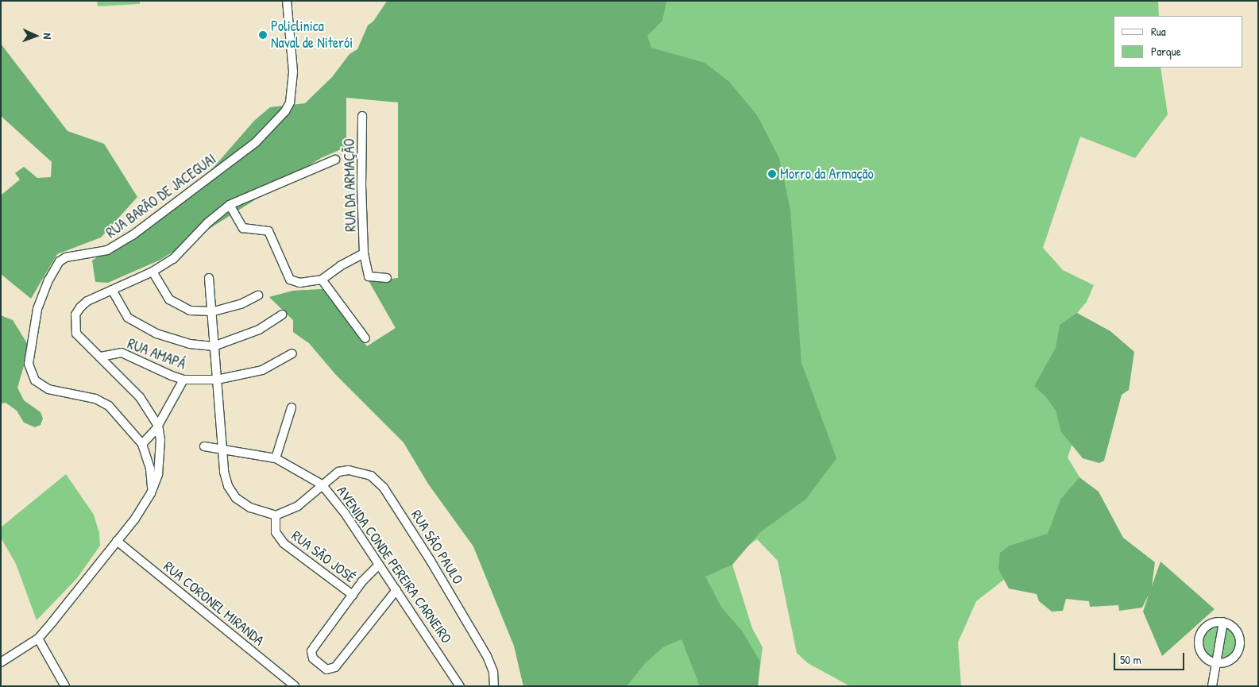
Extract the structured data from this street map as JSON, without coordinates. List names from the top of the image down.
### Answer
{
  "streets": {
    "street": [
      "RUA DA ARMAÇÃO",
      "RUA BARÃO DE JACEGUAI",
      "RUA AMAPÁ",
      "RUA SÃO PAULO",
      "RUA SÃO JOSÉ",
      "AVENIDA CONDE PEREIRA CARNEIRO",
      "RUA CORONEL MIRANDA"
    ]
  },
  "crossings": [
    ["RUA DA ARMAÇÃO", "RUA AMAPÁ"],
    ["RUA SÃO PAULO", "RUA SÃO JOSÉ"],
    ["RUA SÃO PAULO", "AVENIDA CONDE PEREIRA CARNEIRO"]
  ],
  "places": ["Policlinica Naval de Niterói", "Morro da Armação"],
  "legend": ["Rua", "Parque"],
  "scale_bar": "50 m",
  "north": "right"
}
